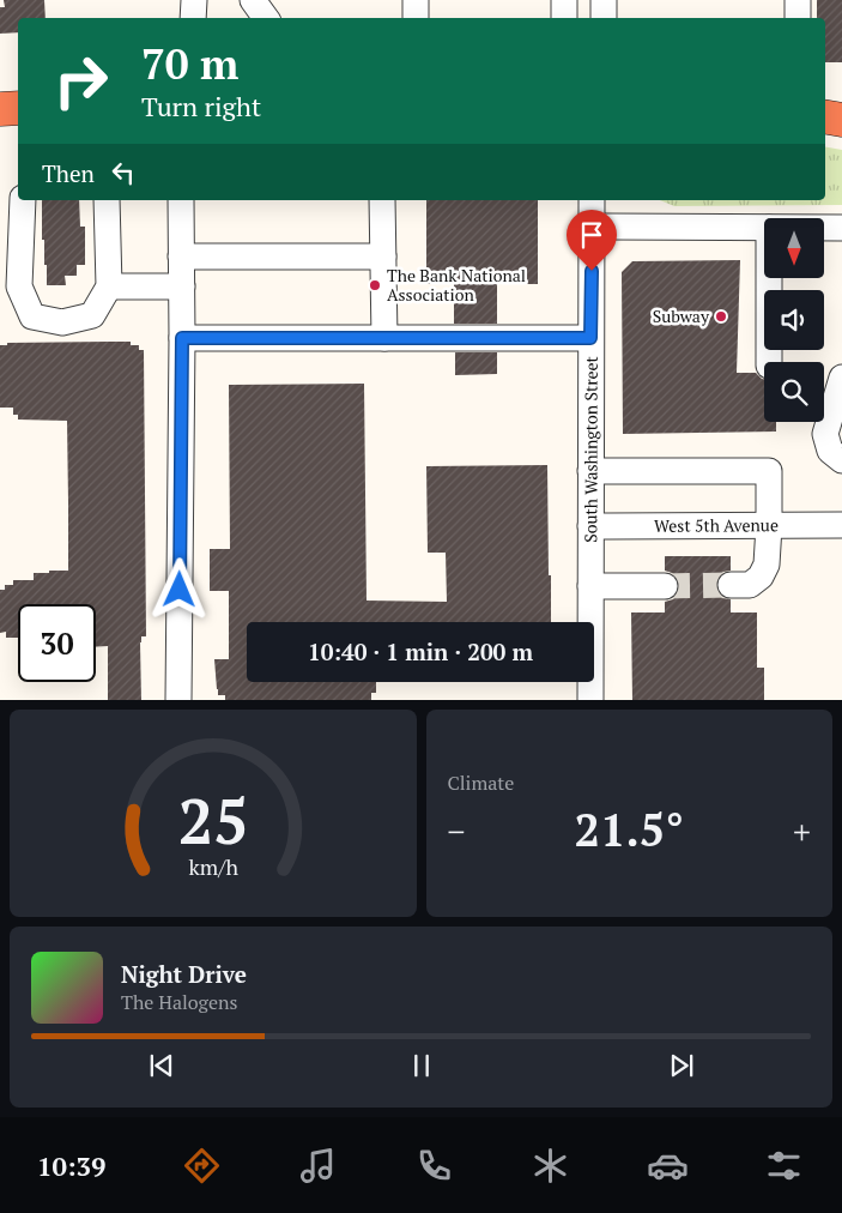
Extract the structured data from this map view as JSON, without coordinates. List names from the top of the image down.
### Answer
{
  "streets": {
    "street": ["South Washington Street", "West 5th Avenue"]
  },
  "crossings": [
    ["South Washington Street", "West 5th Avenue"]
  ],
  "places": ["The Bank National Association", "Subway"],
  "north": "bottom",
  "page": {
    "turn": ["70 m", "Turn right"],
    "then": "Then",
    "limit": "30",
    "trip": "10:40 · 1 min · 200 m",
    "tile": "Climate",
    "heat": ["−", "21.5°", "+"],
    "song": ["Night Drive", "The Halogens"],
    "tabs": "10:39",
    "gauge": ["25", "km/h"]
  }
}
